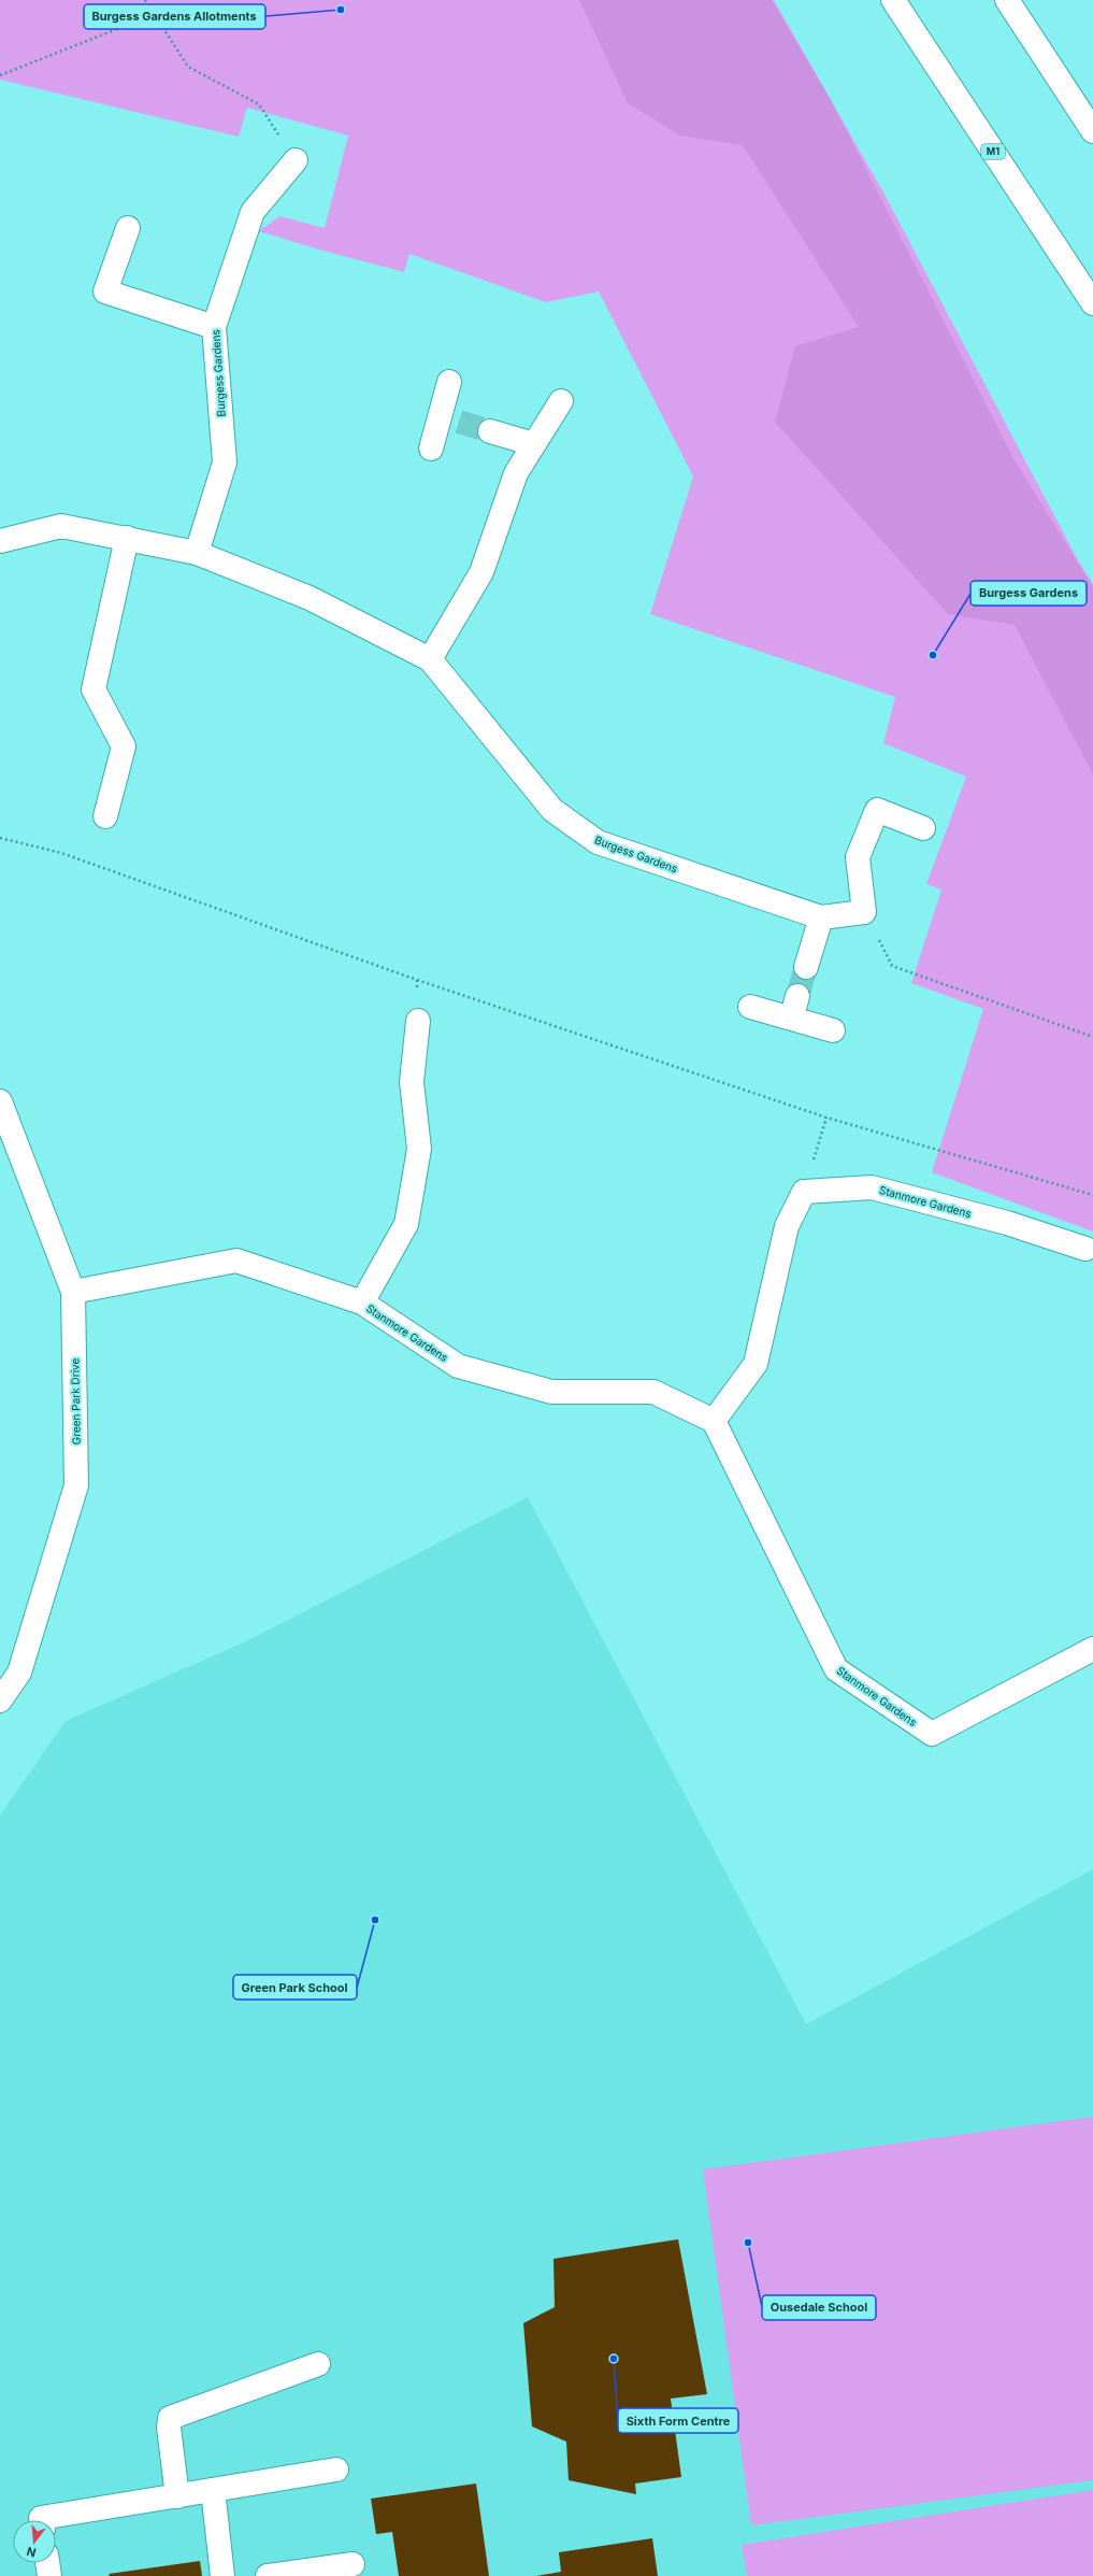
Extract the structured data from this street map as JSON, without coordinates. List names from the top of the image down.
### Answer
{
  "streets": {
    "main road": [
      "M1",
      "Burgess Gardens",
      "Stanmore Gardens",
      "Green Park Drive"
    ]
  },
  "crossings": [
    ["Stanmore Gardens", "Green Park Drive"]
  ],
  "places": [
    "Burgess Gardens Allotments",
    "Burgess Gardens",
    "Green Park School",
    "Ousedale School",
    "Sixth Form Centre"
  ],
  "north": "bottom"
}
